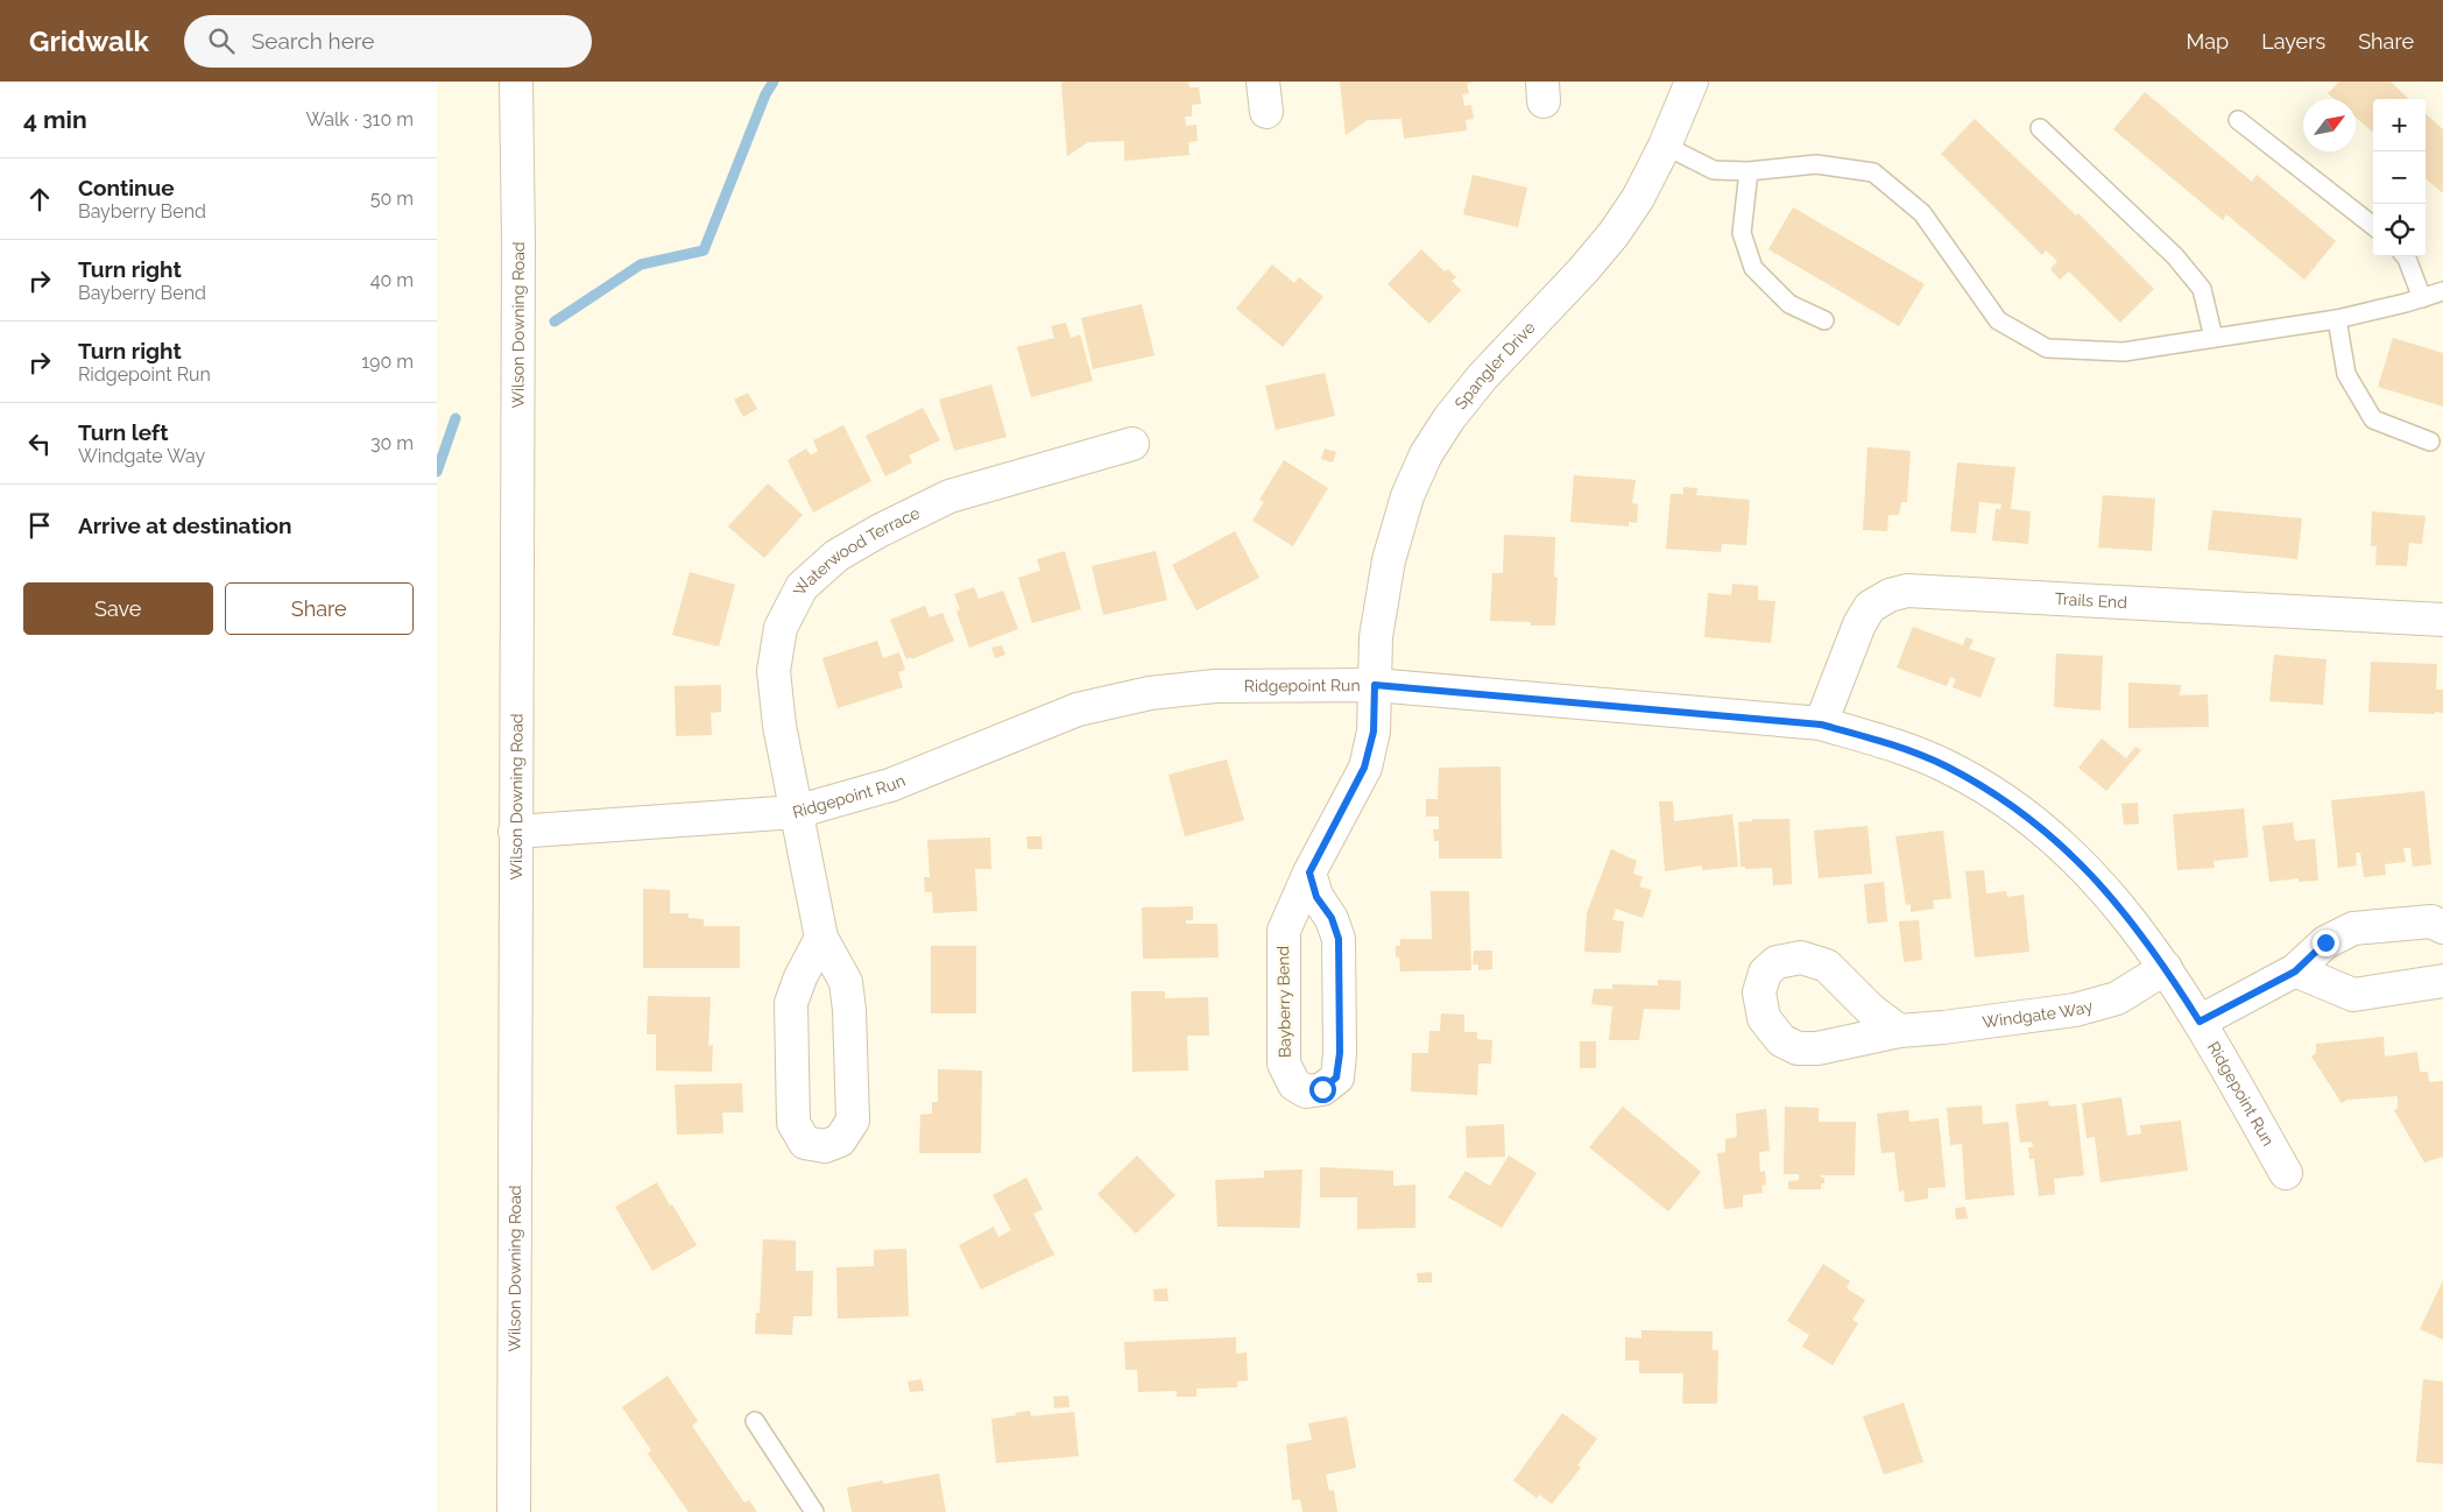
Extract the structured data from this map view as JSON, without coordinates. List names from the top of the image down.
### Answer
{
  "streets": {
    "street": [
      "Wilson Downing Road",
      "Spangler Drive",
      "Waterwood Terrace",
      "Trails End",
      "Ridgepoint Run",
      "Bayberry Bend",
      "Windgate Way"
    ]
  },
  "crossings": [
    ["Wilson Downing Road", "Ridgepoint Run"],
    ["Spangler Drive", "Ridgepoint Run"],
    ["Spangler Drive", "Bayberry Bend"],
    ["Waterwood Terrace", "Ridgepoint Run"],
    ["Trails End", "Ridgepoint Run"],
    ["Ridgepoint Run", "Bayberry Bend"],
    ["Ridgepoint Run", "Windgate Way"]
  ],
  "north": "top right",
  "page": {
    "header": "Gridwalk",
    "search": "Search here",
    "nav": ["Map", "Layers", "Share"],
    "heading": ["4 min", "Walk · 310 m"],
    "map_buttons": ["+", "−"],
    "list": [
      ["Continue", "Bayberry Bend", "50 m"],
      ["Turn right", "Bayberry Bend", "40 m"],
      ["Turn right", "Ridgepoint Run", "190 m"],
      ["Turn left", "Windgate Way", "30 m"],
      "Arrive at destination"
    ],
    "buttons": ["Save", "Share"]
  }
}
